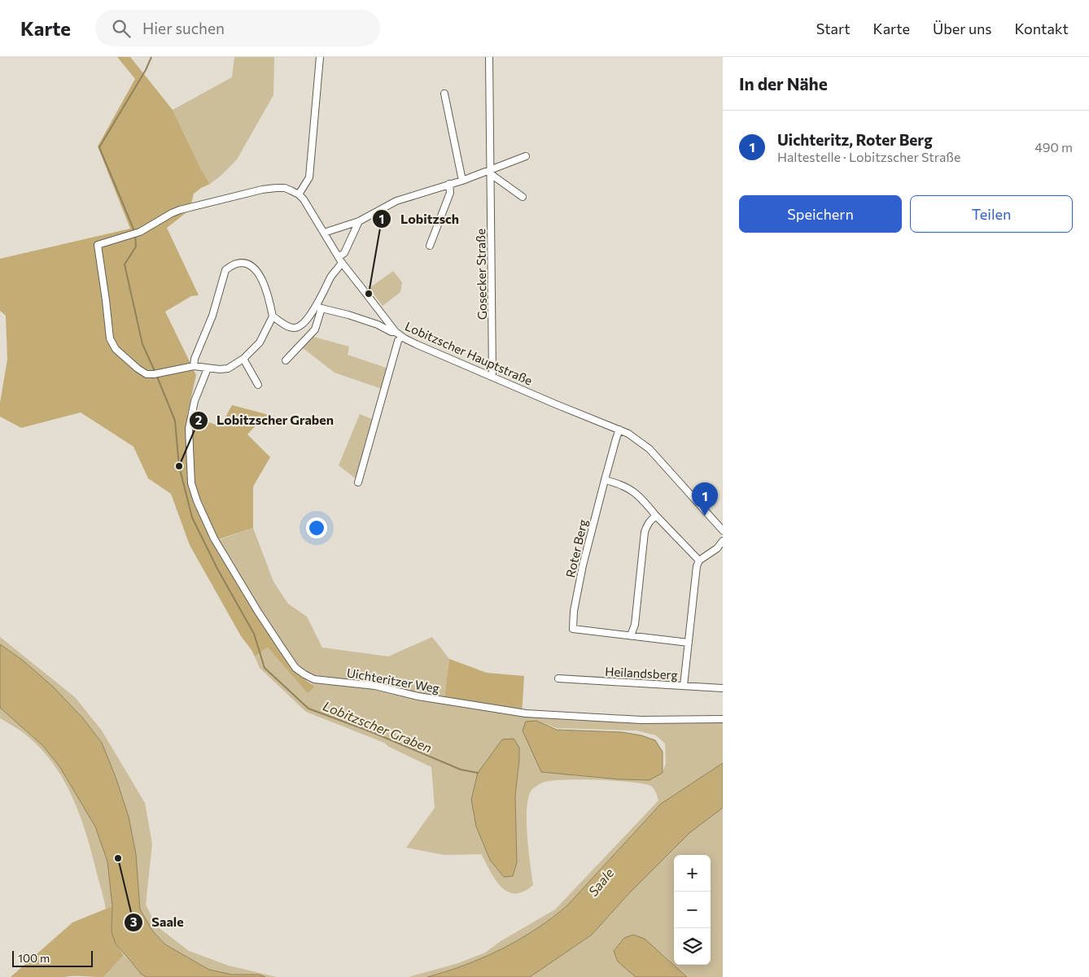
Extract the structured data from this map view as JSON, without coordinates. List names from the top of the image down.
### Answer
{
  "streets": {
    "street": [
      "Gosecker Straße",
      "Lobitzscher Hauptstraße",
      "Roter Berg",
      "Heilandsberg",
      "Uichteritzer Weg"
    ]
  },
  "crossings": [
    ["Gosecker Straße", "Lobitzscher Hauptstraße"]
  ],
  "water": ["Lobitzscher Graben", "Saale"],
  "places": ["Lobitzsch", "Lobitzscher Graben", "Saale"],
  "scale_bar": "100 m",
  "page": {
    "header": "Karte",
    "search": "Hier suchen",
    "nav": [
      "Start",
      "Karte",
      "Über uns",
      "Kontakt"
    ],
    "heading": "In der Nähe",
    "list": [
      {
        "mark": "1",
        "name": "Uichteritz, Roter Berg",
        "note": "Haltestelle · Lobitzscher Straße",
        "value": "490 m"
      }
    ],
    "buttons": ["Speichern", "Teilen"],
    "pins": "1",
    "map_buttons": ["+", "−"],
    "scale": "100 m"
  }
}
